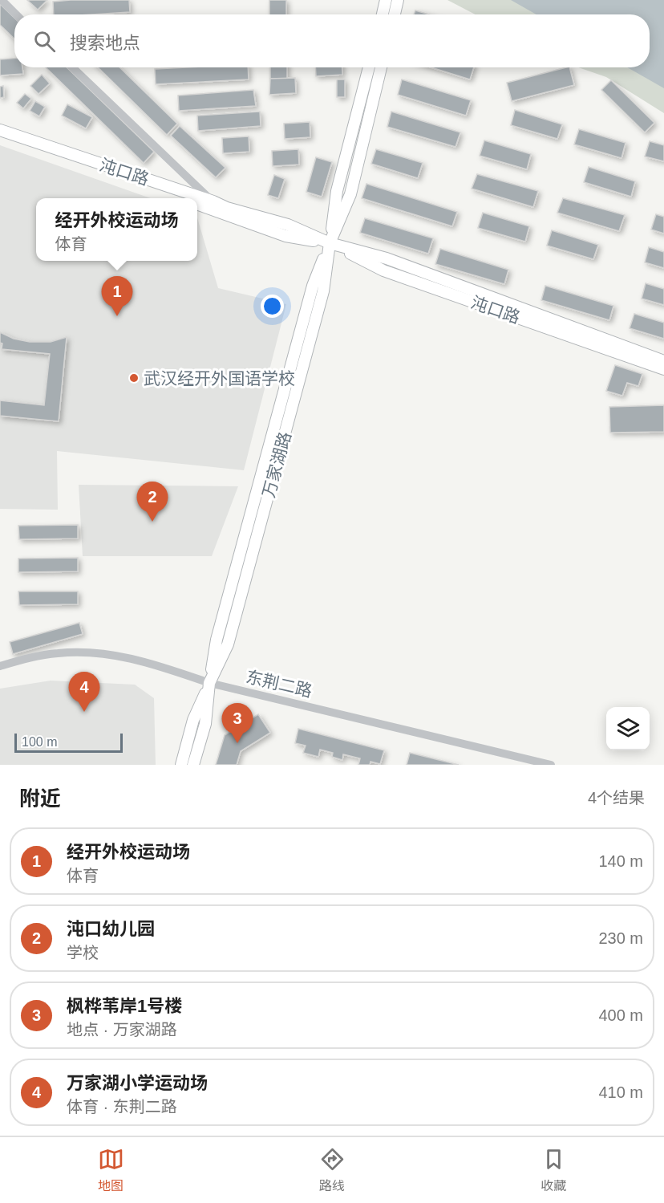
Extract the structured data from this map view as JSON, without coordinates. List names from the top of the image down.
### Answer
{
  "streets": {
    "main road": ["沌口路", "万家湖路"],
    "street": ["东荆二路"]
  },
  "crossings": [
    ["沌口路", "万家湖路"],
    ["万家湖路", "东荆二路"]
  ],
  "places": ["武汉经开外国语学校"],
  "scale_bar": "100 m",
  "page": {
    "search": "搜索地点",
    "popup": ["经开外校运动场", "体育"],
    "pins": [
      "1",
      "2",
      "4",
      "3"
    ],
    "scale": "100 m",
    "heading": ["附近", "4个结果"],
    "list": [
      {
        "mark": "1",
        "name": "经开外校运动场",
        "note": "体育",
        "value": "140 m"
      },
      {
        "mark": "2",
        "name": "沌口幼儿园",
        "note": "学校",
        "value": "230 m"
      },
      {
        "mark": "3",
        "name": "枫桦苇岸1号楼",
        "note": "地点 · 万家湖路",
        "value": "400 m"
      },
      {
        "mark": "4",
        "name": "万家湖小学运动场",
        "note": "体育 · 东荆二路",
        "value": "410 m"
      }
    ],
    "nav": ["地图", "路线", "收藏"]
  }
}
